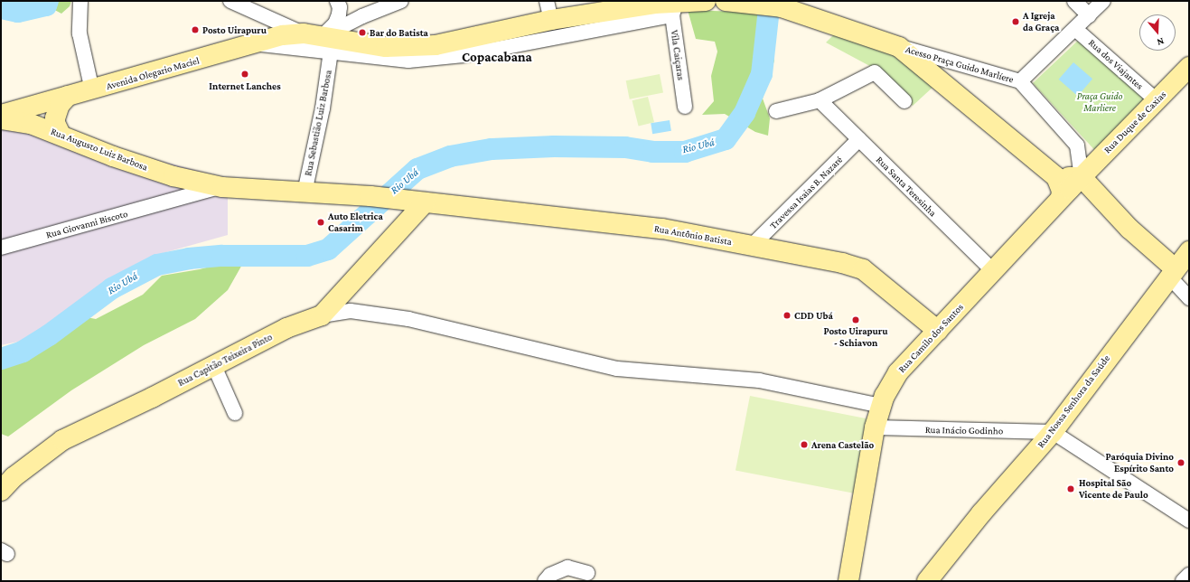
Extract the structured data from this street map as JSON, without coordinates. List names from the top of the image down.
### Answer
{
  "streets": {
    "main road": [
      "Avenida Olegario Maciel",
      "Rua Duque de Caxias",
      "Rua Augusto Luiz Barbosa",
      "Rua Antônio Batista",
      "Rua Camilo dos Santos",
      "Rua Capitão Teixeira Pinto",
      "Rua Nossa Senhora da Saúde"
    ],
    "street": [
      "Vila Caiçaras",
      "Acesso Praça Guido Marlíere",
      "Rua dos Viajantes",
      "Rua Sebastião Luiz Barbosa",
      "Rua Santa Teresinha",
      "Travessa Isaias B. Nazaré",
      "Rua Giovanni Biscoto",
      "Rua Inácio Godinho"
    ]
  },
  "crossings": [
    ["Vila Caiçaras", "Avenida Olegario Maciel"],
    ["Rua dos Viajantes", "Rua Duque de Caxias"],
    ["Avenida Olegario Maciel", "Rua Sebastião Luiz Barbosa"],
    ["Rua Duque de Caxias", "Rua Camilo dos Santos"],
    ["Rua Sebastião Luiz Barbosa", "Rua Augusto Luiz Barbosa"],
    ["Rua Augusto Luiz Barbosa", "Rua Giovanni Biscoto"],
    ["Rua Augusto Luiz Barbosa", "Rua Antônio Batista"],
    ["Rua Santa Teresinha", "Travessa Isaias B. Nazaré"],
    ["Rua Santa Teresinha", "Rua Camilo dos Santos"],
    ["Travessa Isaias B. Nazaré", "Rua Antônio Batista"],
    ["Rua Antônio Batista", "Rua Camilo dos Santos"],
    ["Rua Antônio Batista", "Rua Capitão Teixeira Pinto"],
    ["Rua Camilo dos Santos", "Rua Inácio Godinho"],
    ["Rua Nossa Senhora da Saúde", "Rua Inácio Godinho"]
  ],
  "districts": ["Copacabana"],
  "water": ["Rio Ubá"],
  "parks": ["Praça Guido Marliere"],
  "places": [
    "A Igreja da Graça",
    "Posto Uirapuru",
    "Bar do Batista",
    "Internet Lanches",
    "Auto Eletrica Casarim",
    "CDD Ubá",
    "Posto Uirapuru - Schiavon",
    "Arena Castelão",
    "Paróquia Divino Espírito Santo",
    "Hospital São Vicente de Paulo"
  ],
  "north": "bottom"
}
